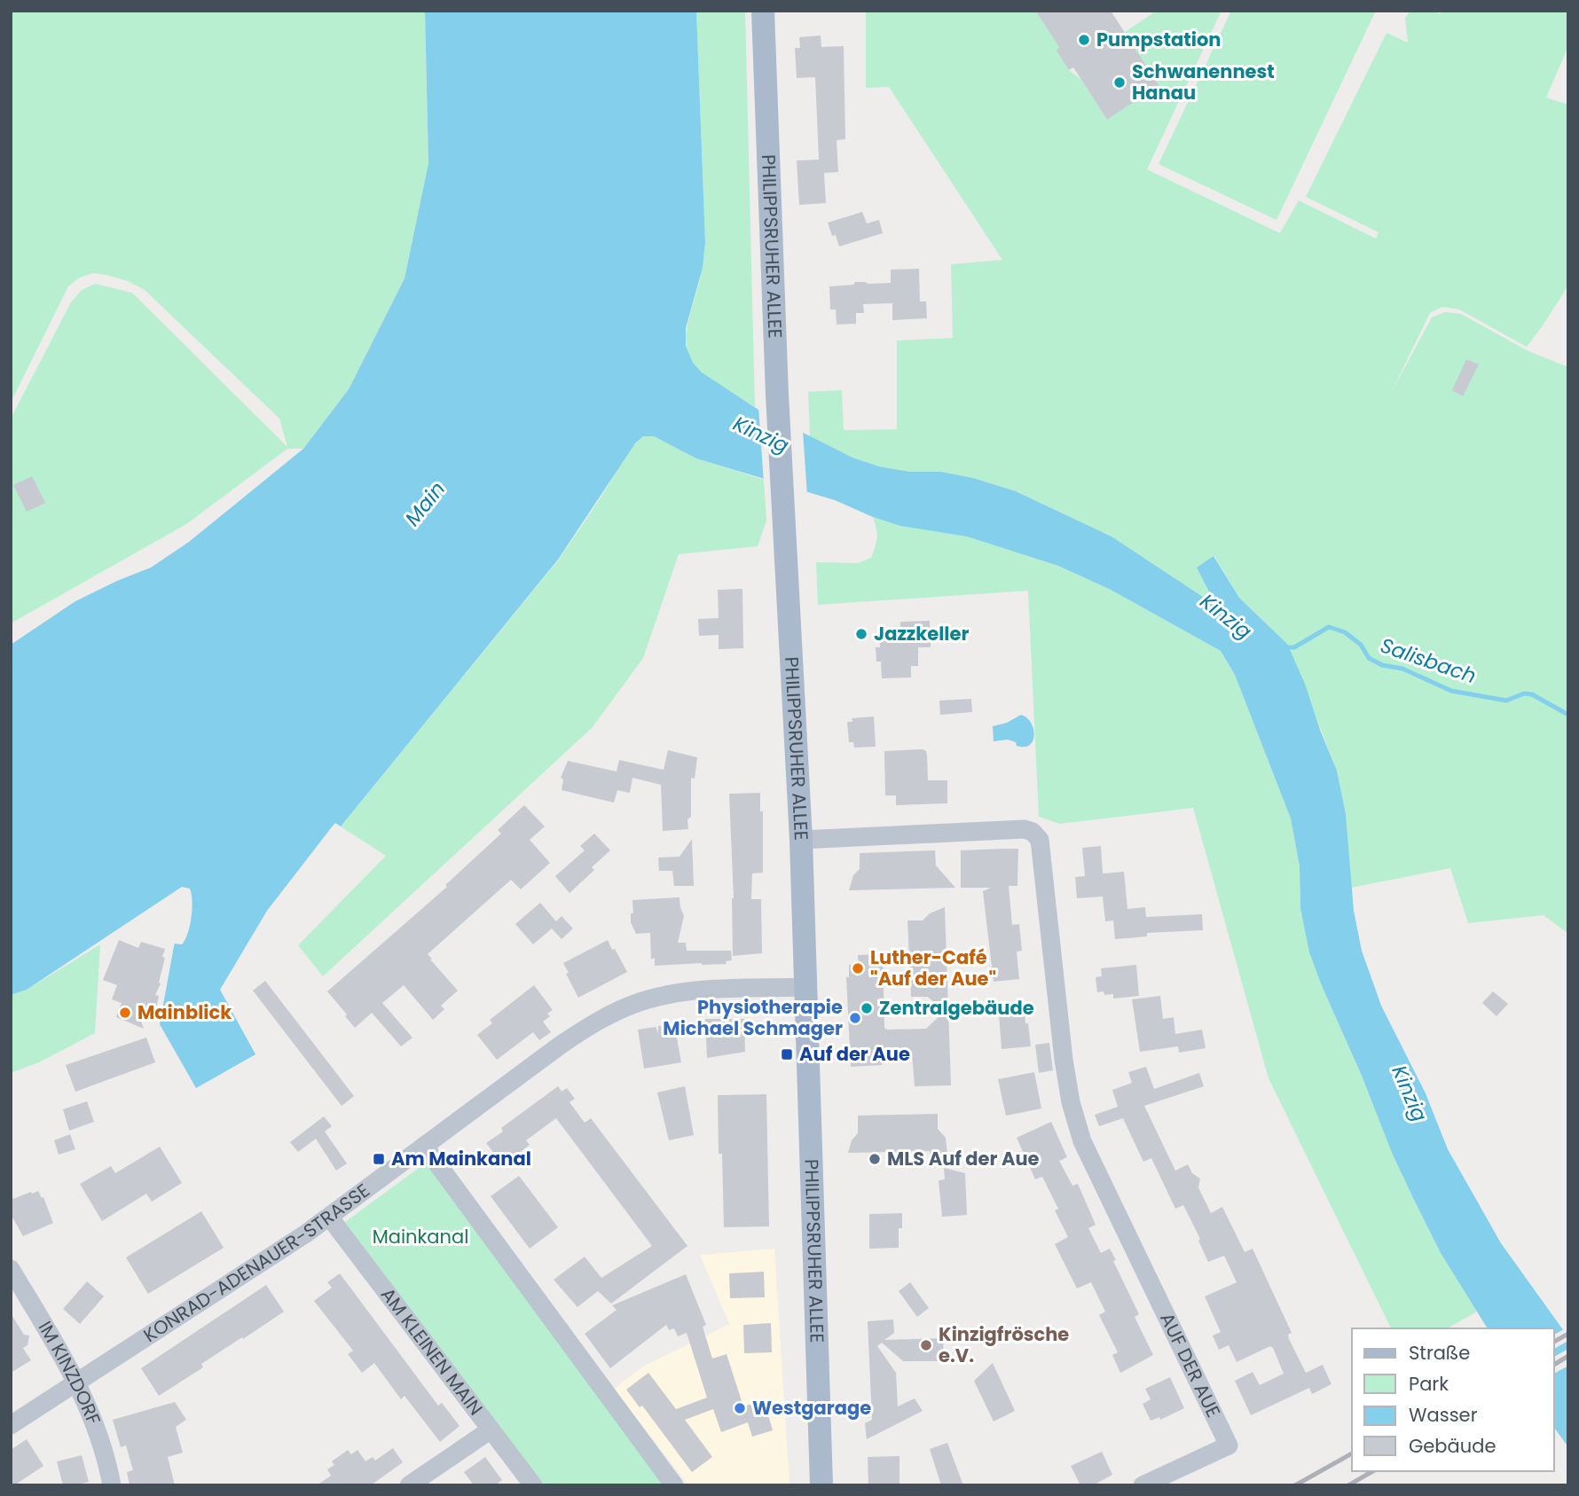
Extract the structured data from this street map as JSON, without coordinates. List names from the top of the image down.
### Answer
{
  "streets": {
    "main road": ["PHILIPPSRUHER ALLEE"],
    "street": [
      "KONRAD-ADENAUER-STRASSE",
      "AM KLEINEN MAIN",
      "AUF DER AUE",
      "IM KINZDORF"
    ]
  },
  "crossings": [
    ["PHILIPPSRUHER ALLEE", "KONRAD-ADENAUER-STRASSE"],
    ["PHILIPPSRUHER ALLEE", "AUF DER AUE"],
    ["KONRAD-ADENAUER-STRASSE", "AM KLEINEN MAIN"],
    ["KONRAD-ADENAUER-STRASSE", "IM KINZDORF"]
  ],
  "water": ["Kinzig", "Main", "Salisbach"],
  "parks": ["Mainkanal"],
  "places": {
    "other": [
      "Pumpstation",
      "Schwanennest Hanau",
      "Jazzkeller",
      "Luther-Café \"Auf der Aue\"",
      "Zentralgebäude",
      "Mainblick",
      "Physiotherapie Michael Schmager",
      "MLS Auf der Aue",
      "Kinzigfrösche e.V.",
      "Westgarage"
    ],
    "transit": ["Auf der Aue", "Am Mainkanal"]
  },
  "legend": [
    "Straße",
    "Park",
    "Wasser",
    "Gebäude"
  ]
}
